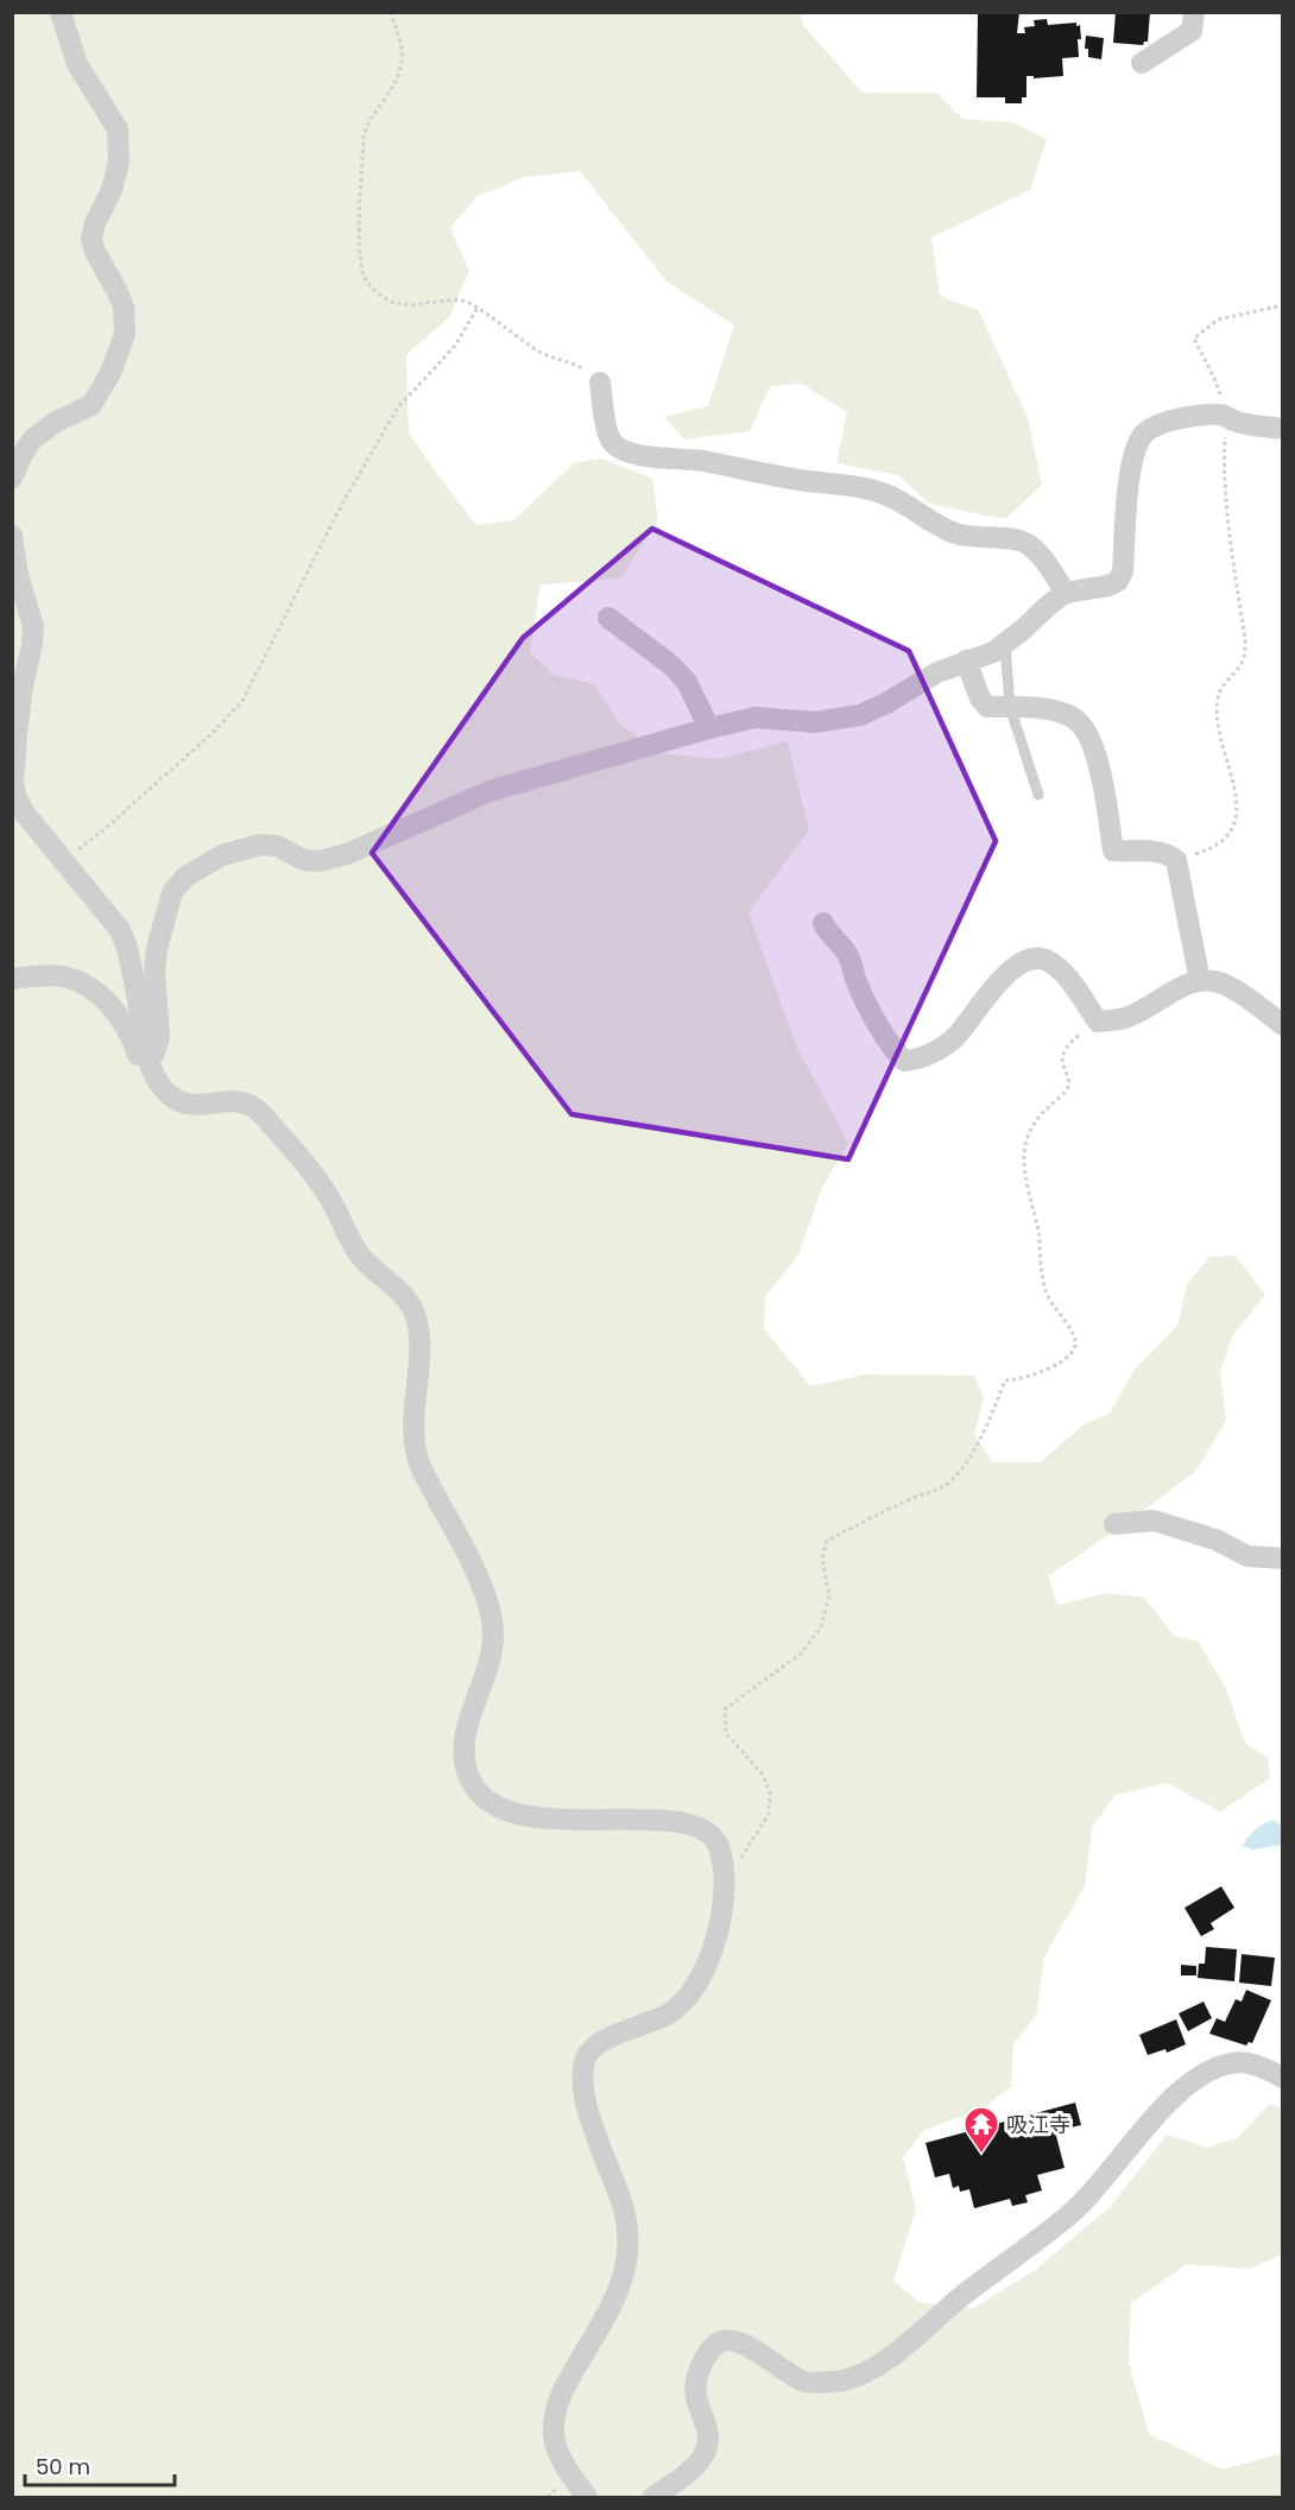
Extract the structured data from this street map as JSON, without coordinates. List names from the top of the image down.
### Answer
{
  "places": {
    "temple": ["吸江寺"]
  },
  "scale_bar": "50 m"
}
